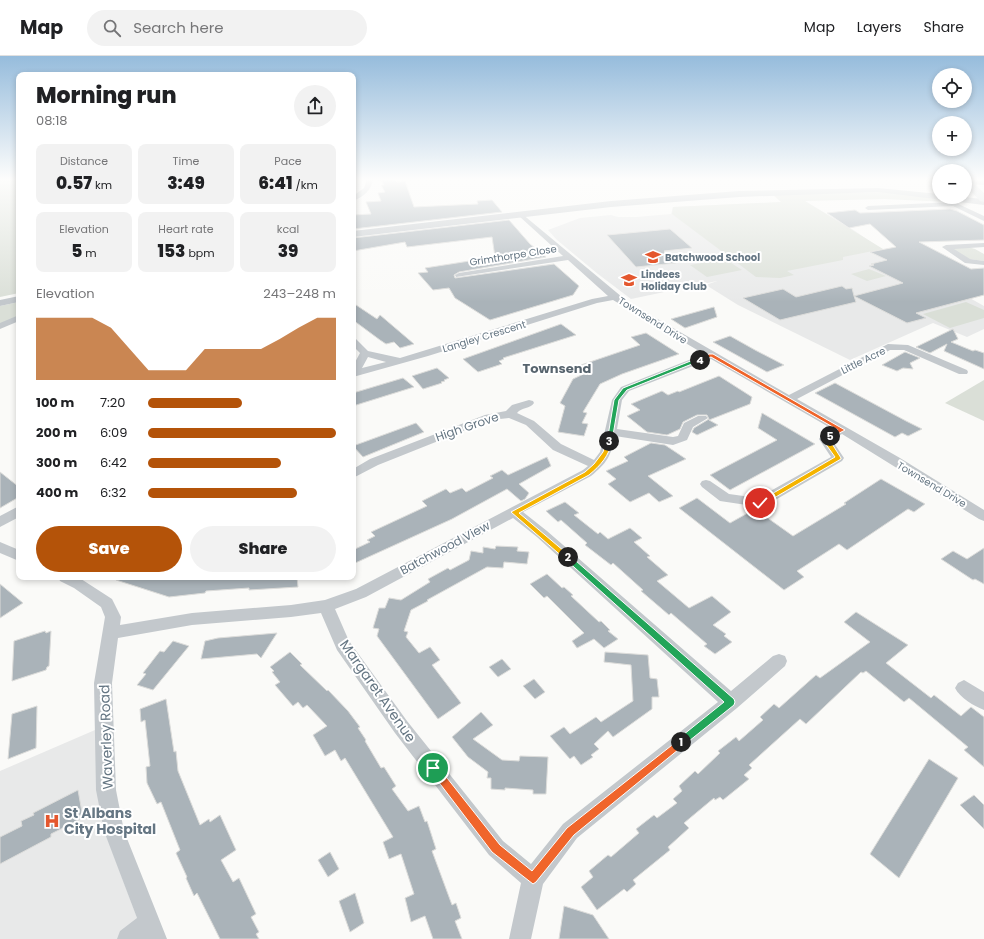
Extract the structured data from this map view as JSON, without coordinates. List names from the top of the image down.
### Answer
{
  "streets": {
    "street": [
      "Grimthorpe Close",
      "Townsend Drive",
      "Langley Crescent",
      "Little Acre",
      "High Grove",
      "Batchwood View",
      "Margaret Avenue",
      "Waverley Road"
    ]
  },
  "crossings": [
    ["Grimthorpe Close", "Townsend Drive"],
    ["Townsend Drive", "Langley Crescent"],
    ["Townsend Drive", "Little Acre"],
    ["Townsend Drive", "Batchwood View"],
    ["High Grove", "Batchwood View"],
    ["Batchwood View", "Margaret Avenue"],
    ["Batchwood View", "Waverley Road"]
  ],
  "districts": ["Townsend"],
  "places": {
    "school or university": ["Batchwood School", "Lindees Holiday Club"],
    "hospital": ["St Albans City Hospital"]
  },
  "page": {
    "header": "Map",
    "search": "Search here",
    "nav": ["Map", "Layers", "Share"],
    "map_buttons": ["+", "−"],
    "heading": ["Morning run", "08:18"],
    "stats": [
      ["Distance", "0.57 km"],
      ["Time", "3:49"],
      ["Pace", "6:41 /km"],
      ["Elevation", "5 m"],
      ["Heart rate", "153 bpm"],
      ["kcal", "39"]
    ],
    "chart": ["Elevation", "243–248 m"],
    "pins": [
      "4",
      "5",
      "3",
      "2",
      "1"
    ],
    "list": [
      {
        "name": "100 m",
        "note": "7:20"
      },
      {
        "name": "200 m",
        "note": "6:09"
      },
      {
        "name": "300 m",
        "note": "6:42"
      },
      {
        "name": "400 m",
        "note": "6:32"
      }
    ],
    "buttons": ["Save", "Share"]
  }
}
